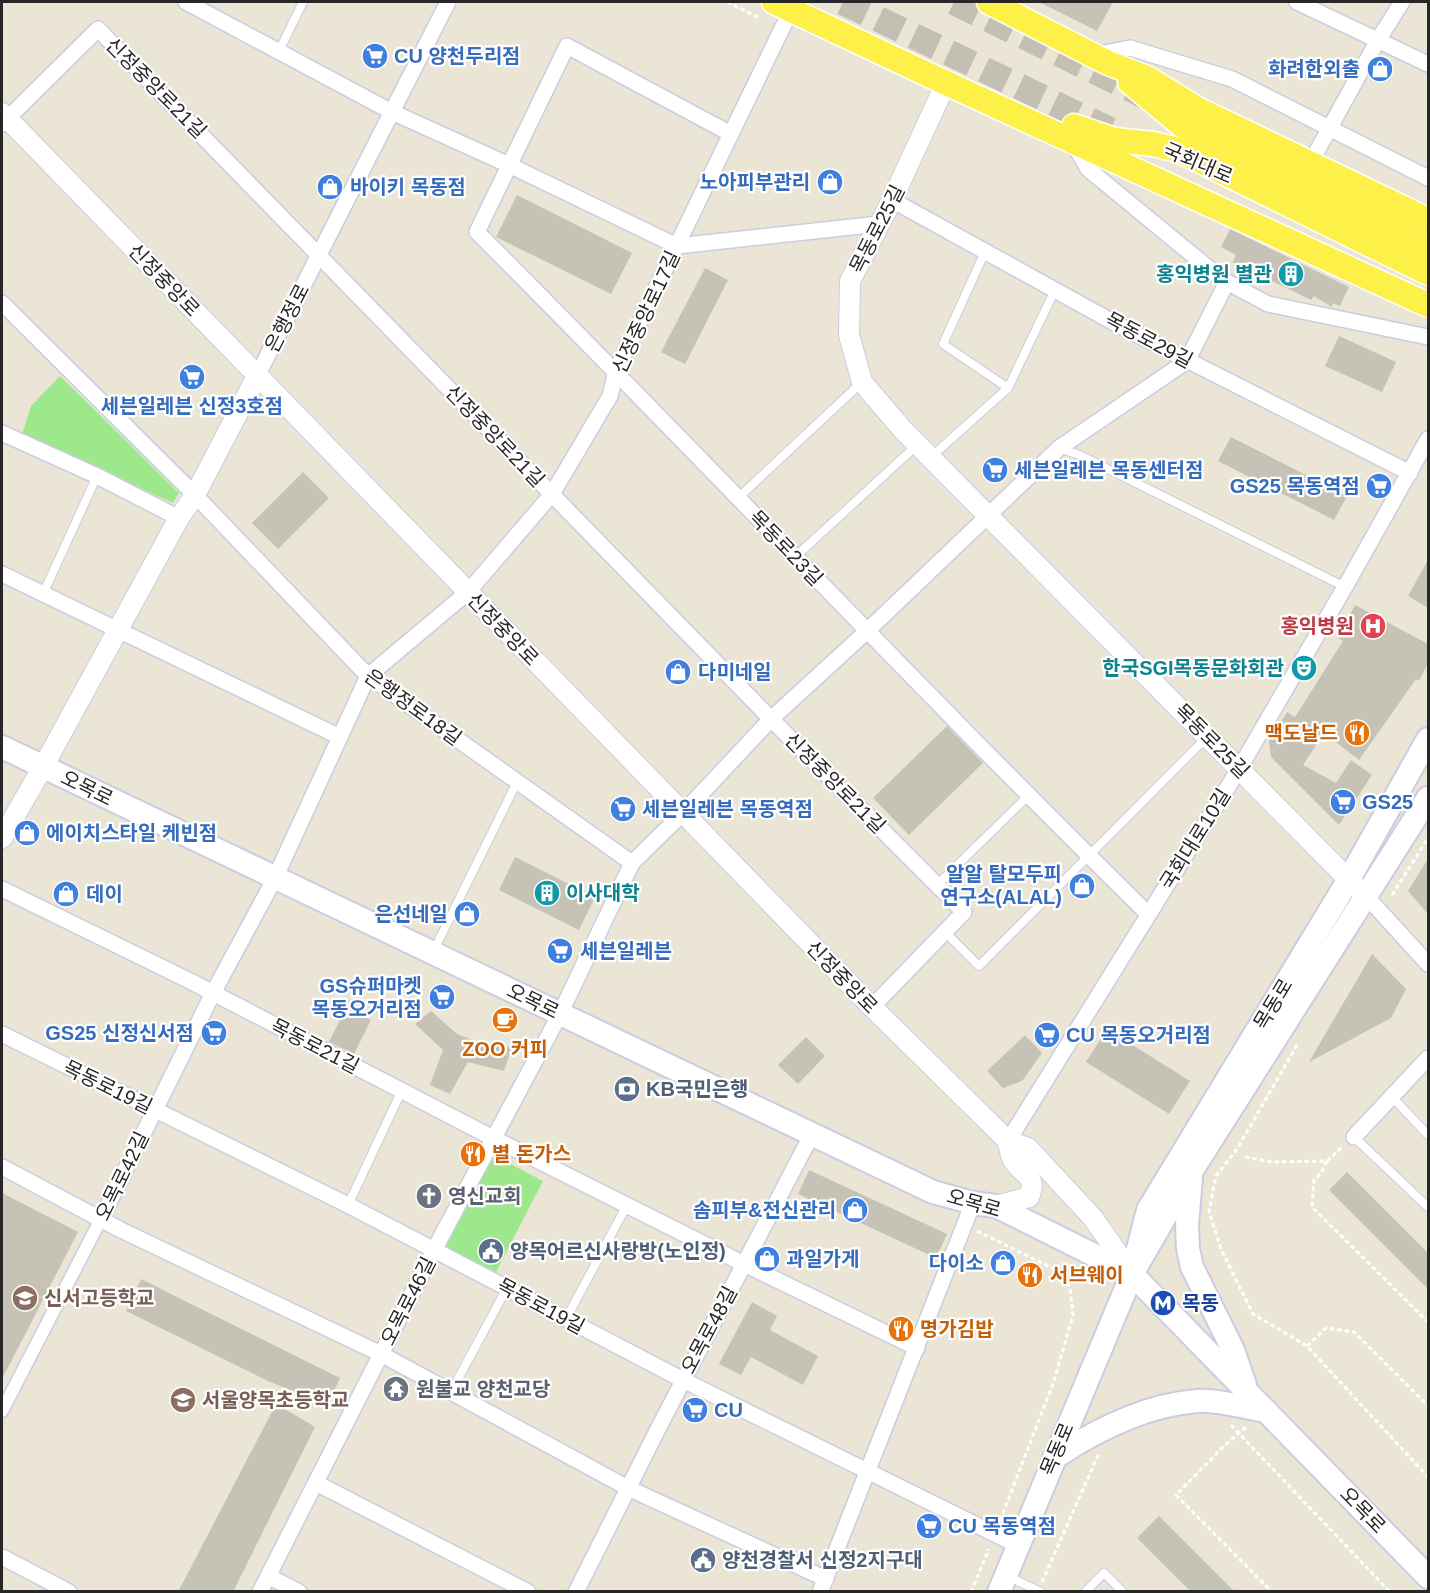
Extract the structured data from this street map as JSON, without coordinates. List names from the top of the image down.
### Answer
{
  "streets": {
    "main road": ["국회대로", "오목로", "목동로"],
    "street": [
      "신정중앙로21길",
      "목동로25길",
      "신정중앙로",
      "신정중앙로17길",
      "은행정로",
      "목동로29길",
      "목동로23길",
      "은행정로18길",
      "국회대로10길",
      "목동로21길",
      "목동로19길",
      "오목로42길",
      "오목로46길",
      "오목로48길"
    ]
  },
  "crossings": [
    ["신정중앙로21길", "신정중앙로"],
    ["신정중앙로21길", "신정중앙로17길"],
    ["신정중앙로21길", "은행정로"],
    ["국회대로", "목동로25길"],
    ["목동로25길", "목동로29길"],
    ["목동로25길", "국회대로10길"],
    ["목동로25길", "목동로"],
    ["신정중앙로", "신정중앙로17길"],
    ["신정중앙로", "은행정로"],
    ["신정중앙로", "오목로"],
    ["신정중앙로", "국회대로10길"],
    ["신정중앙로", "목동로"],
    ["신정중앙로17길", "목동로23길"],
    ["신정중앙로17길", "은행정로18길"],
    ["신정중앙로17길", "오목로42길"],
    ["은행정로", "은행정로18길"],
    ["은행정로", "오목로"],
    ["목동로29길", "국회대로10길"],
    ["목동로23길", "국회대로10길"],
    ["은행정로18길", "오목로42길"],
    ["은행정로18길", "오목로46길"],
    ["오목로", "목동로"],
    ["오목로", "오목로42길"],
    ["오목로", "오목로46길"],
    ["오목로", "오목로48길"],
    ["목동로", "목동로19길"],
    ["목동로21길", "오목로42길"],
    ["목동로21길", "오목로46길"],
    ["목동로21길", "오목로48길"],
    ["목동로19길", "오목로42길"],
    ["목동로19길", "오목로46길"],
    ["목동로19길", "오목로48길"]
  ],
  "places": {
    "supermarket": [
      "CU 양천두리점",
      "세븐일레븐 신정3호점",
      "세븐일레븐 목동센터점",
      "GS25 목동역점",
      "GS25",
      "세븐일레븐 목동역점",
      "세븐일레븐",
      "GS슈퍼마켓 목동오거리점",
      "GS25 신정신서점",
      "CU 목동오거리점",
      "CU",
      "CU 목동역점"
    ],
    "shop": [
      "화려한외출",
      "노아피부관리",
      "바이키 목동점",
      "다미네일",
      "에이치스타일 케빈점",
      "알알 탈모두피 연구소(ALAL)",
      "데이",
      "은선네일",
      "솜피부&전신관리",
      "과일가게",
      "다이소"
    ],
    "building": ["홍익병원 별관", "이사대학"],
    "hospital": ["홍익병원"],
    "theatre": ["한국SGI목동문화회관"],
    "restaurant": [
      "맥도날드",
      "별 돈가스",
      "서브웨이",
      "명가김밥"
    ],
    "cafe": ["ZOO 커피"],
    "bank": ["KB국민은행"],
    "church": ["영신교회"],
    "public building": ["양목어르신사랑방(노인정)", "양천경찰서 신정2지구대"],
    "school or university": ["신서고등학교", "서울양목초등학교"],
    "metro station": ["목동"],
    "temple": ["원불교 양천교당"]
  }
}
